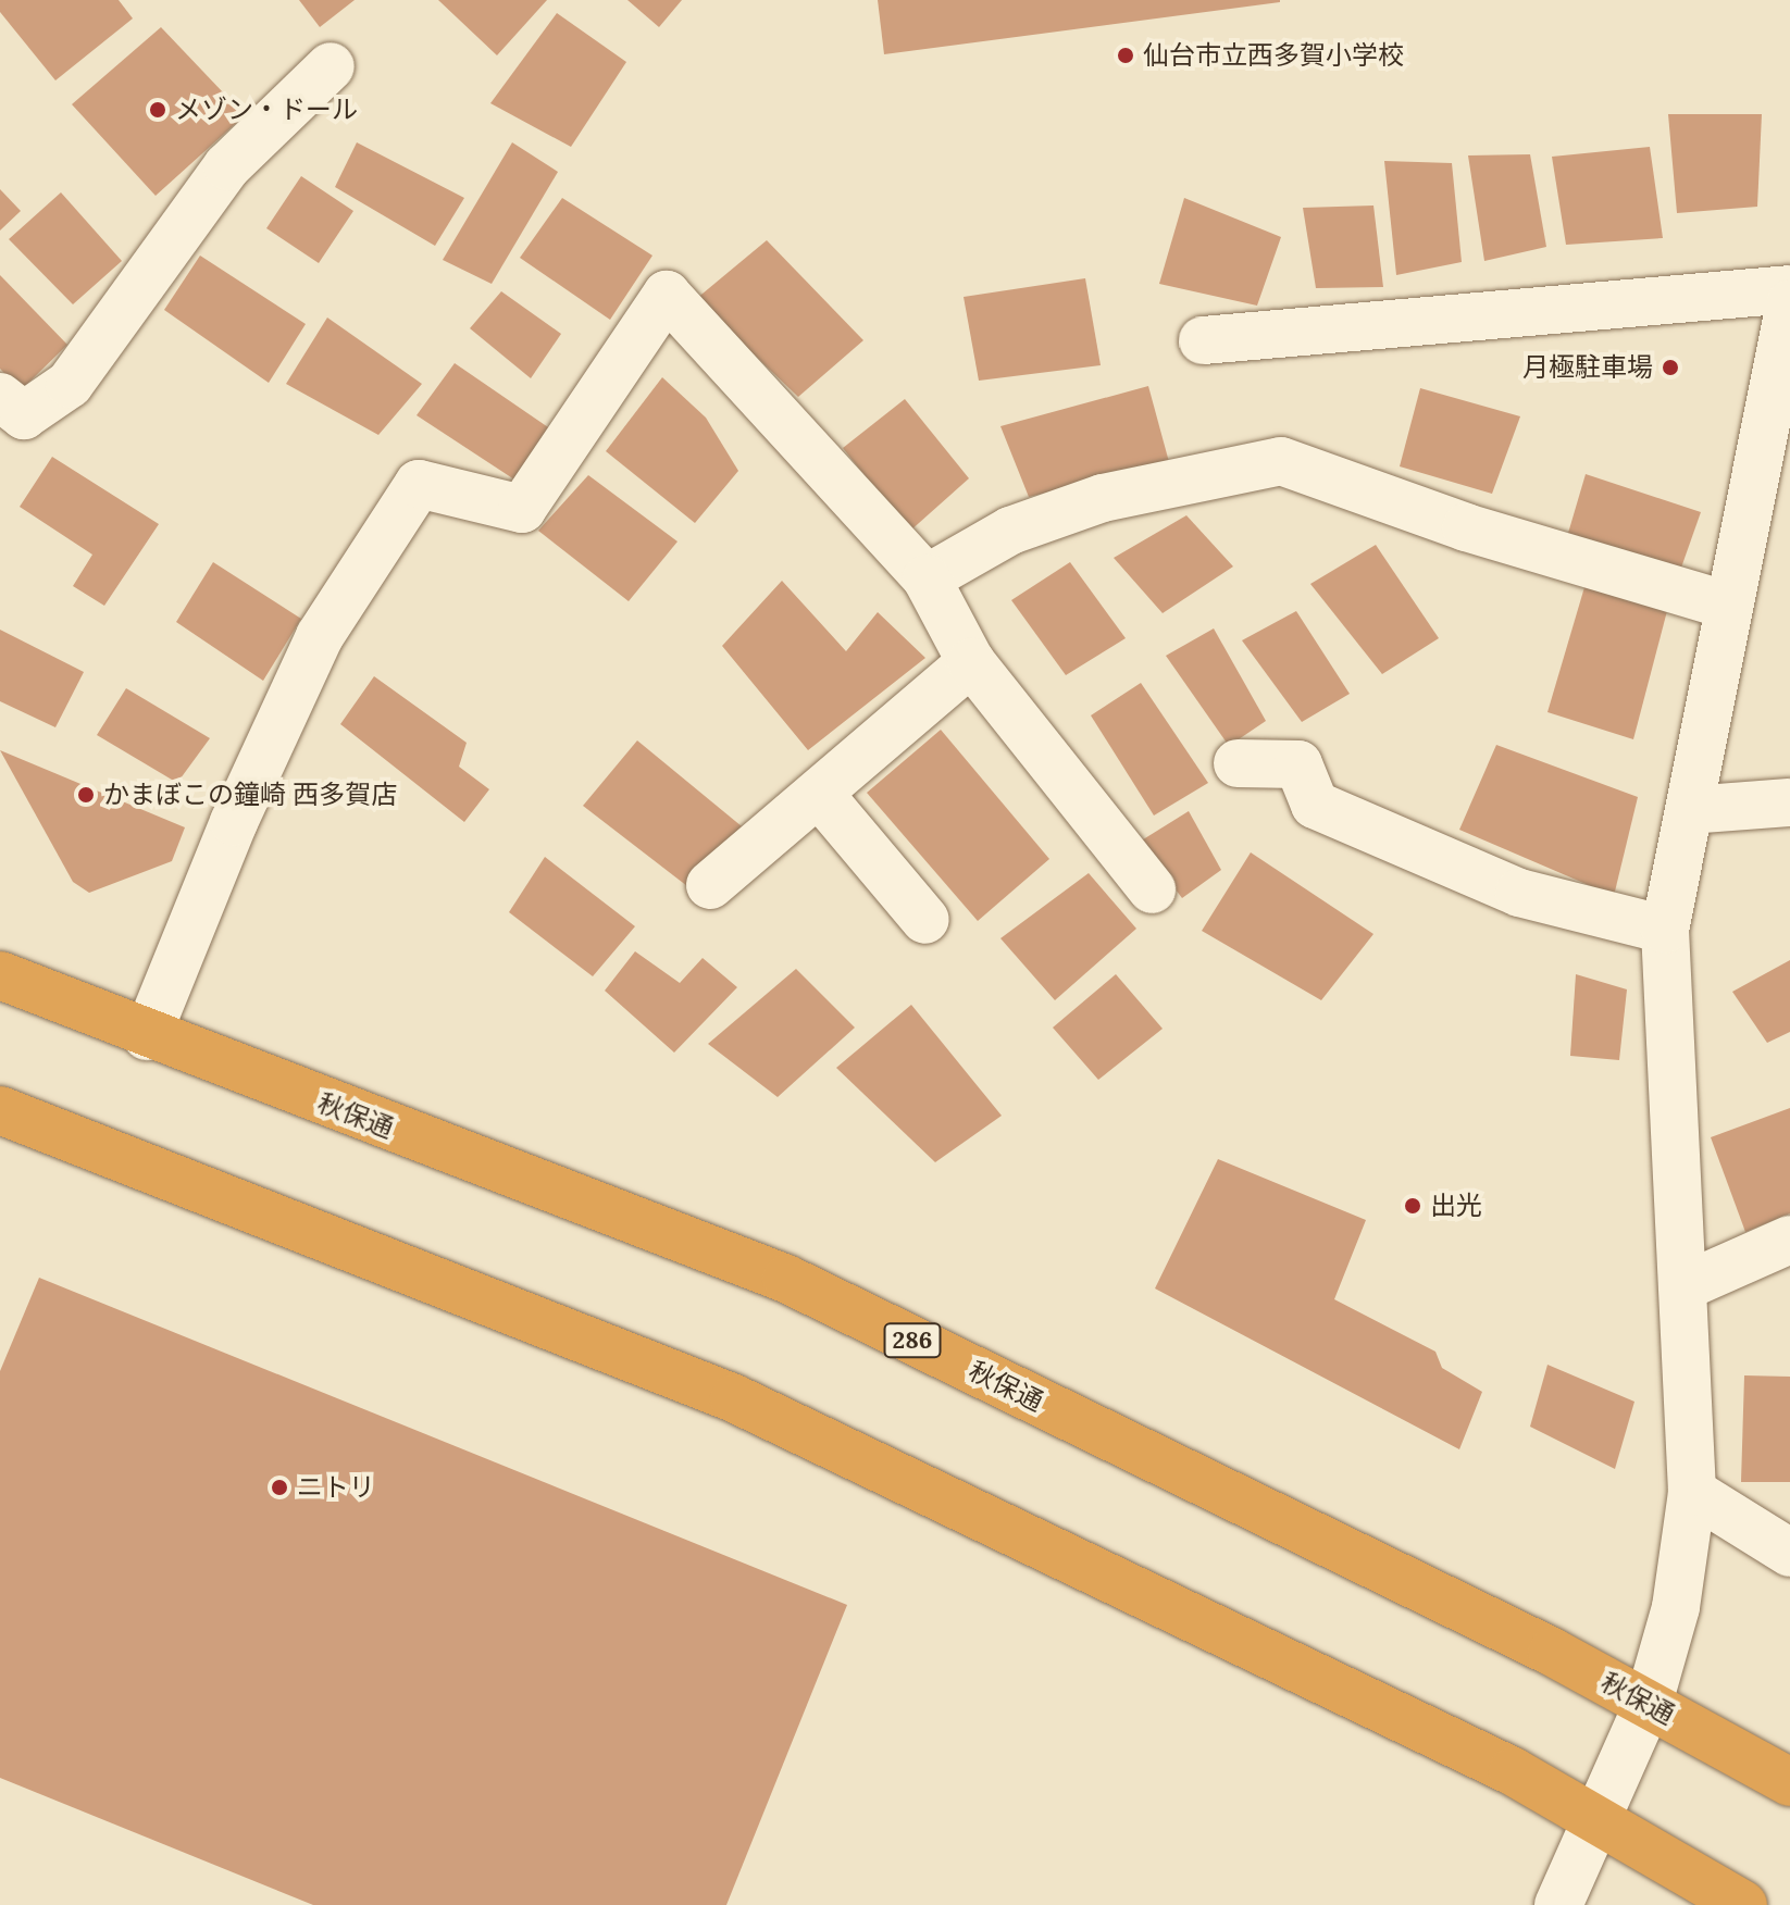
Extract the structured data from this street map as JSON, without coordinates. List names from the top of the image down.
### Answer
{
  "streets": {
    "highway": ["秋保通", "286"]
  },
  "places": [
    "仙台市立西多賀小学校",
    "メゾン・ドール",
    "月極駐車場",
    "かまぼこの鐘崎 西多賀店",
    "出光",
    "ニトリ"
  ]
}
